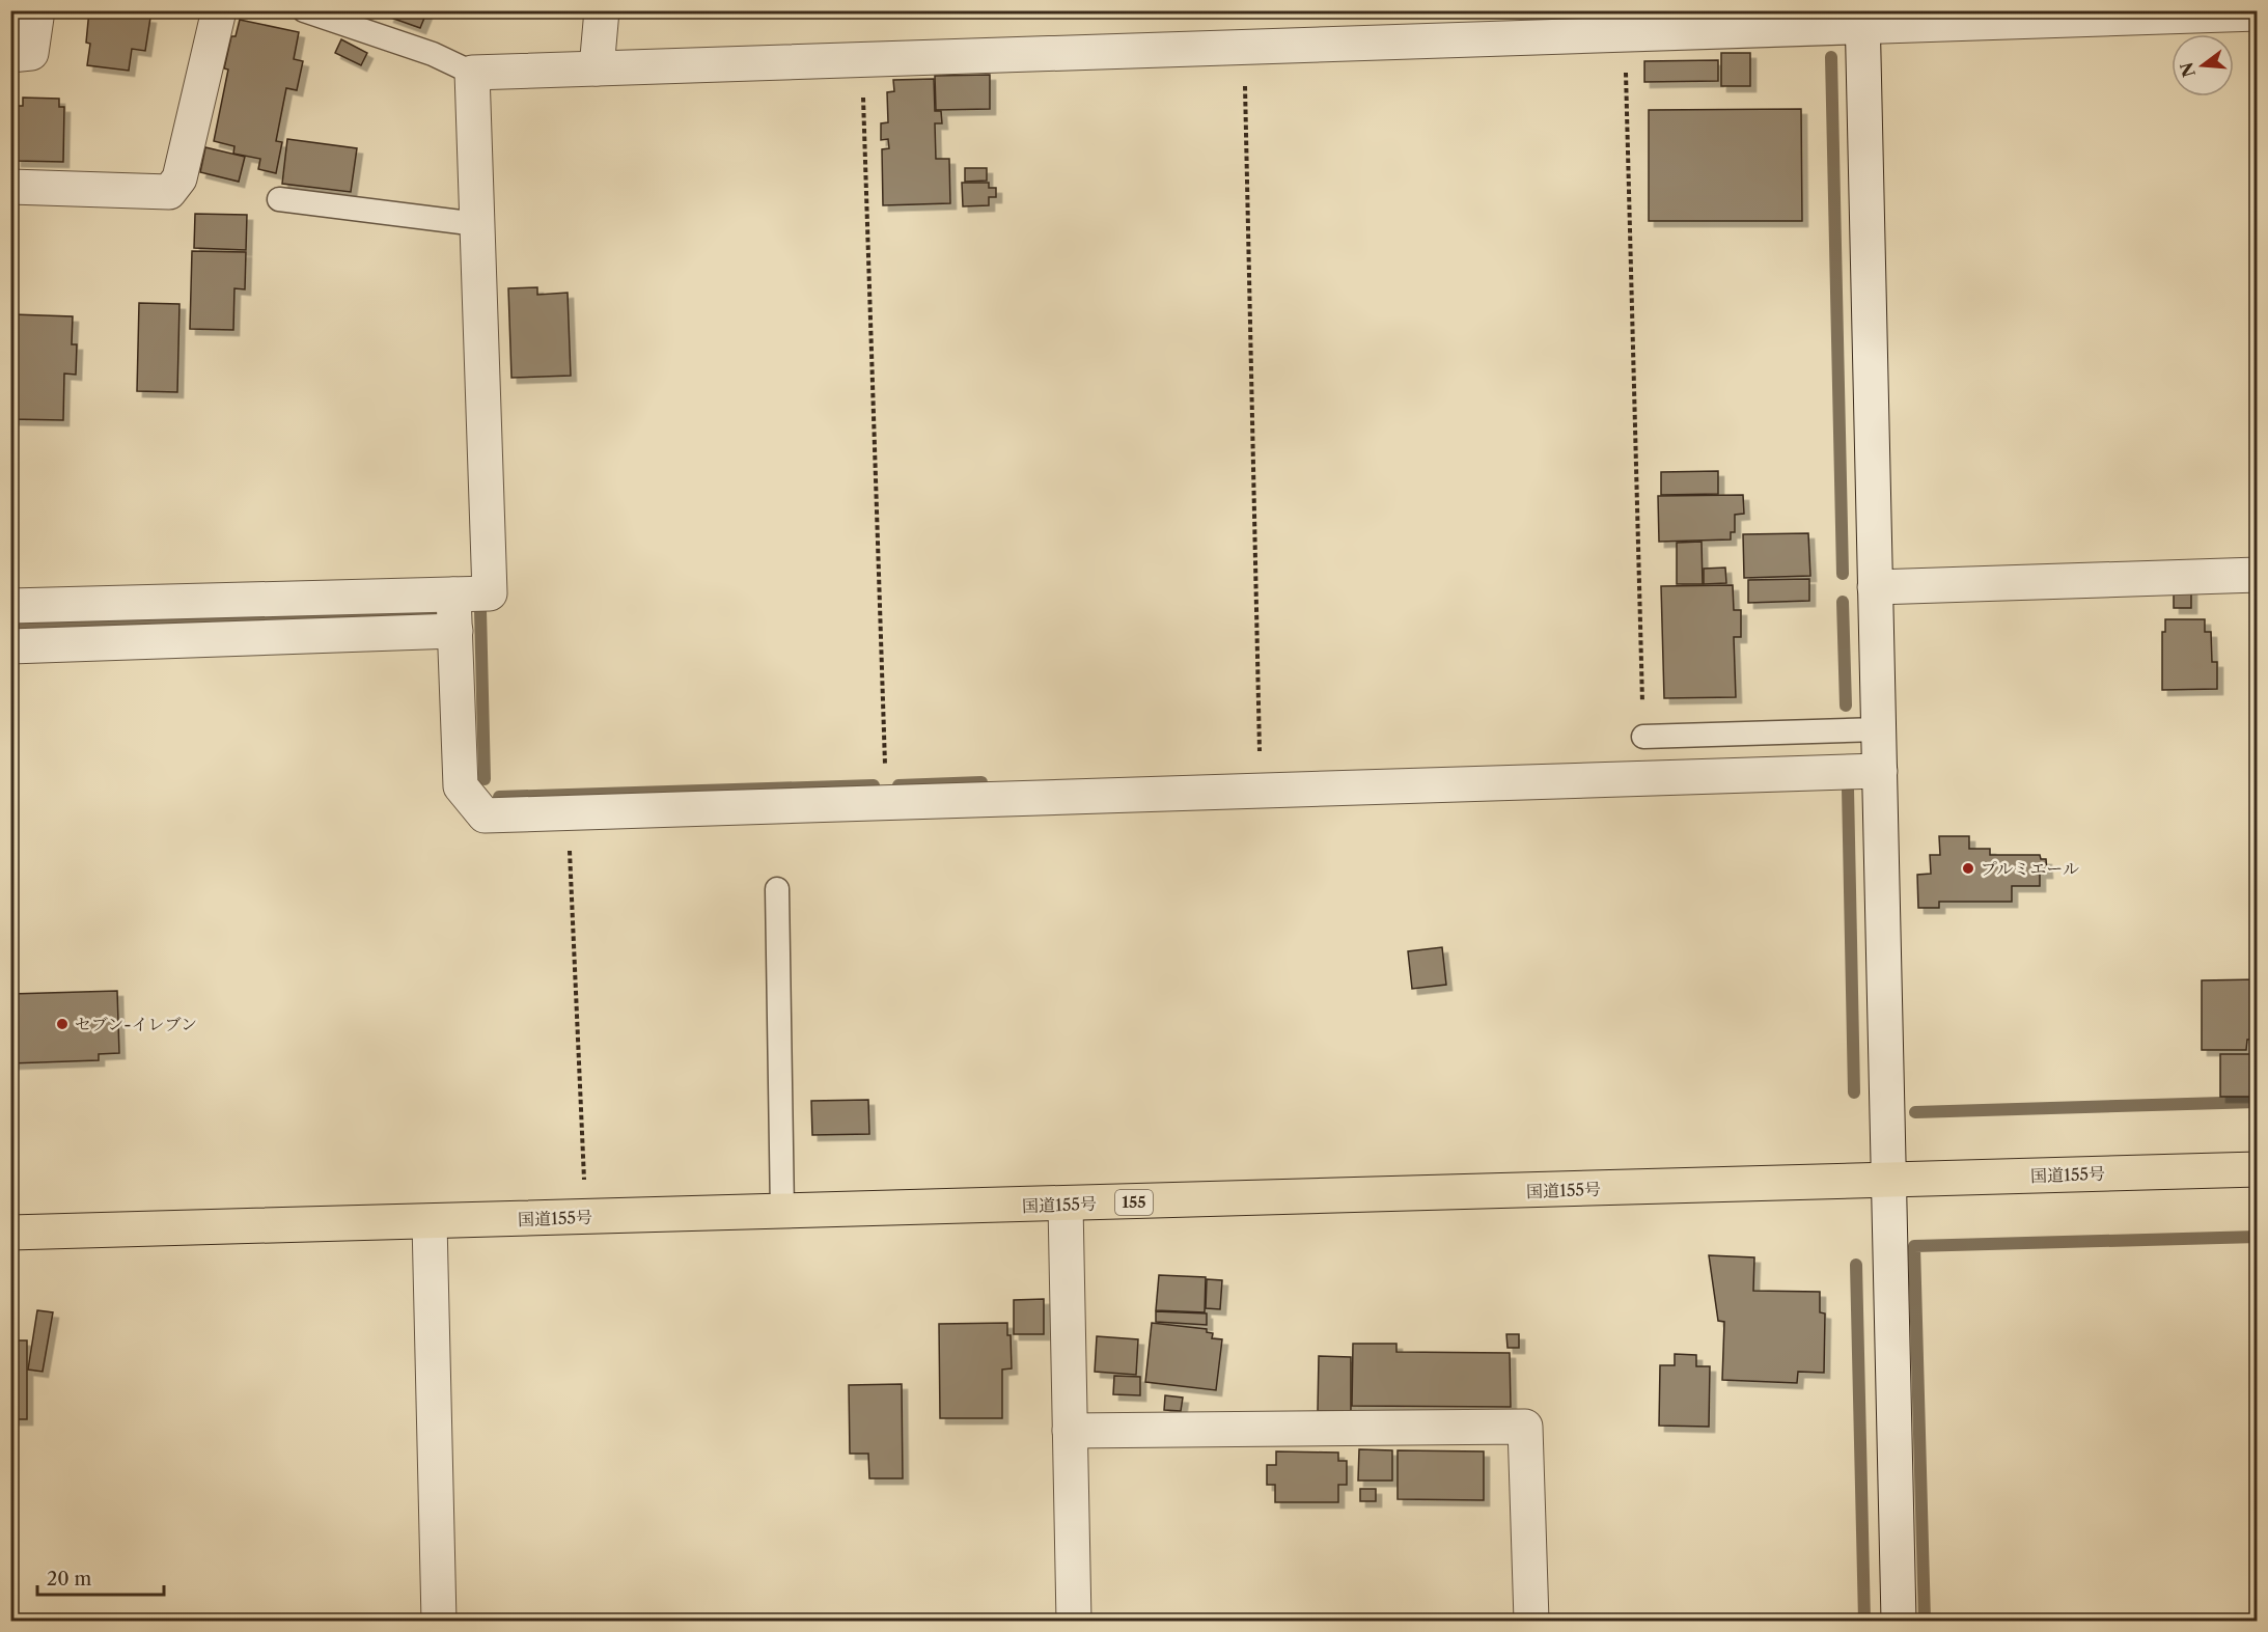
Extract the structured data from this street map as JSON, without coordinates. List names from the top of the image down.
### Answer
{
  "streets": {
    "highway": ["国道155号", "155"]
  },
  "places": ["プルミエール", "セブン-イレブン"],
  "scale_bar": "20 m",
  "north": "left"
}
